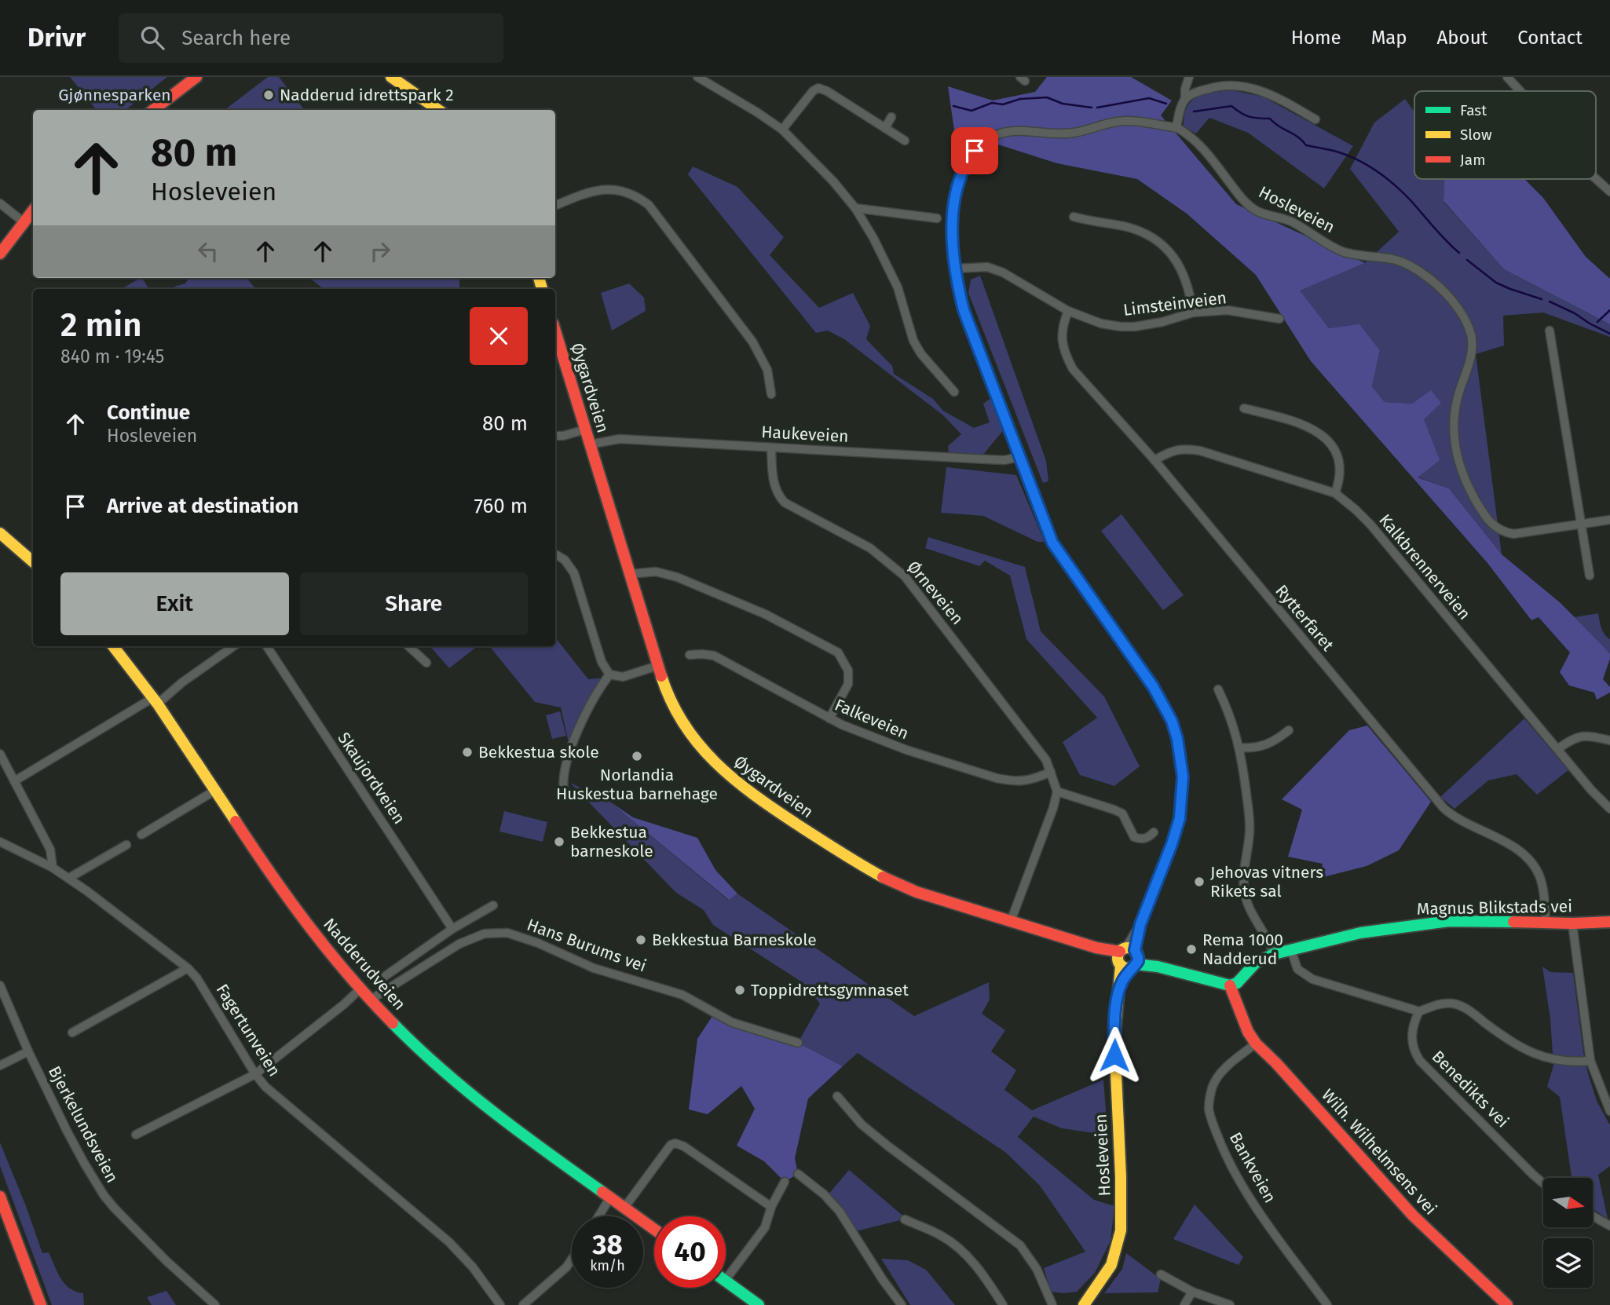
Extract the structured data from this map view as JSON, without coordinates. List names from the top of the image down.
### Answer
{
  "streets": {
    "street": [
      "Hosleveien",
      "Limsteinveien",
      "Øygardveien",
      "Haukeveien",
      "Kalkbrennerveien",
      "Ørneveien",
      "Rytterfaret",
      "Falkeveien",
      "Skaujordveien",
      "Magnus Blikstads vei",
      "Hans Burums vei",
      "Nadderudveien",
      "Fagertunveien",
      "Benedikts vei",
      "Bjerkelundsveien",
      "Wilh. Wilhelmsens vei",
      "Bankveien"
    ]
  },
  "crossings": [
    ["Hosleveien", "Limsteinveien"],
    ["Hosleveien", "Øygardveien"],
    ["Hosleveien", "Haukeveien"],
    ["Limsteinveien", "Rytterfaret"],
    ["Øygardveien", "Haukeveien"],
    ["Øygardveien", "Magnus Blikstads vei"],
    ["Øygardveien", "Wilh. Wilhelmsens vei"],
    ["Haukeveien", "Ørneveien"],
    ["Kalkbrennerveien", "Rytterfaret"],
    ["Ørneveien", "Falkeveien"],
    ["Rytterfaret", "Magnus Blikstads vei"],
    ["Magnus Blikstads vei", "Wilh. Wilhelmsens vei"],
    ["Hans Burums vei", "Nadderudveien"],
    ["Wilh. Wilhelmsens vei", "Bankveien"]
  ],
  "parks": ["Gjønnesparken"],
  "places": [
    "Nadderud idrettspark 2",
    "Bekkestua skole",
    "Norlandia Huskestua barnehage",
    "Bekkestua barneskole",
    "Jehovas vitners Rikets sal",
    "Bekkestua Barneskole",
    "Rema 1000 Nadderud",
    "Toppidrettsgymnaset"
  ],
  "legend": ["Fast", "Slow", "Jam"],
  "north": "right",
  "page": {
    "header": "Drivr",
    "search": "Search here",
    "nav": [
      "Home",
      "Map",
      "About",
      "Contact"
    ],
    "turn": ["80 m", "Hosleveien"],
    "heading": ["2 min", "840 m · 19:45"],
    "list": [
      {
        "name": "Continue",
        "note": "Hosleveien",
        "value": "80 m"
      },
      {
        "name": "Arrive at destination",
        "value": "760 m"
      }
    ],
    "buttons": ["Exit", "Share"],
    "speed": "38 km/h",
    "limit": "40"
  }
}
